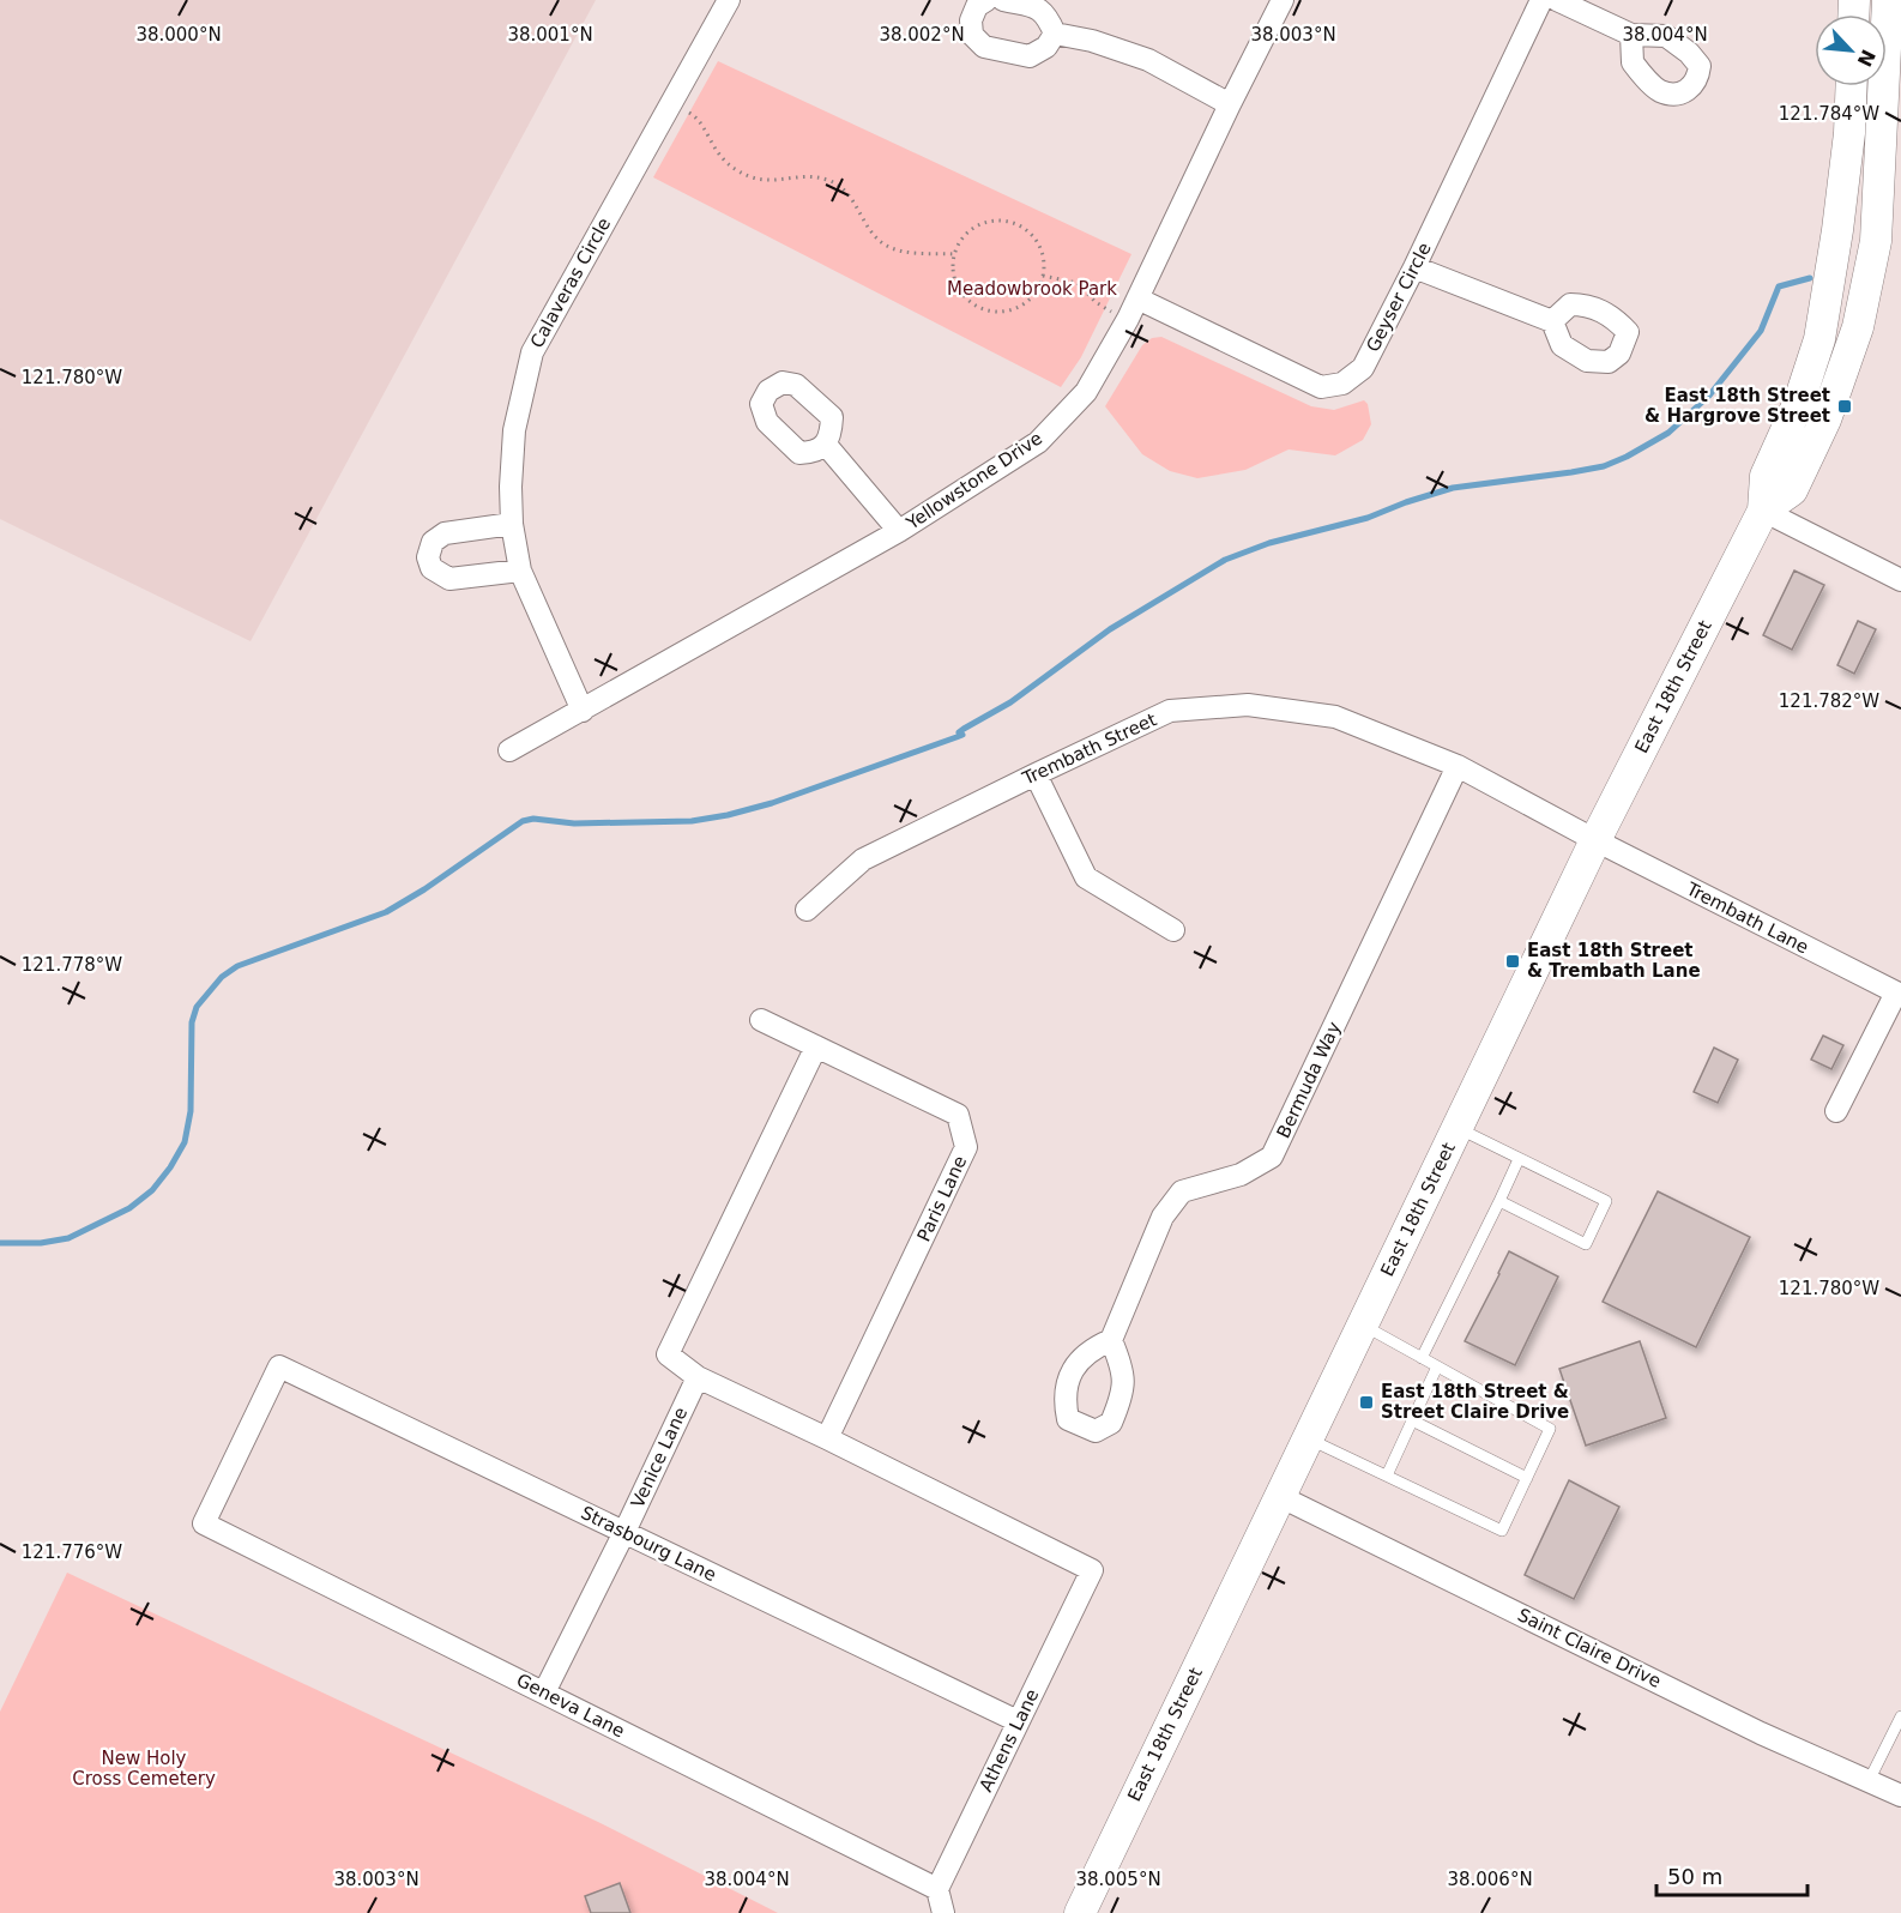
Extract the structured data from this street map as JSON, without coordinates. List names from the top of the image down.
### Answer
{
  "streets": {
    "main road": ["East 18th Street"],
    "street": [
      "Calaveras Circle",
      "Geyser Circle",
      "Yellowstone Drive",
      "Trembath Street",
      "Trembath Lane",
      "Bermuda Way",
      "Paris Lane",
      "Venice Lane",
      "Strasbourg Lane",
      "Saint Claire Drive",
      "Geneva Lane",
      "Athens Lane"
    ]
  },
  "crossings": [
    ["Calaveras Circle", "Yellowstone Drive"],
    ["Geyser Circle", "Yellowstone Drive"],
    ["East 18th Street", "Trembath Street"],
    ["East 18th Street", "Trembath Lane"],
    ["East 18th Street", "Saint Claire Drive"],
    ["Trembath Street", "Trembath Lane"],
    ["Trembath Street", "Bermuda Way"],
    ["Paris Lane", "Athens Lane"],
    ["Venice Lane", "Strasbourg Lane"],
    ["Venice Lane", "Geneva Lane"],
    ["Strasbourg Lane", "Geneva Lane"],
    ["Strasbourg Lane", "Athens Lane"],
    ["Geneva Lane", "Athens Lane"]
  ],
  "parks": ["Meadowbrook Park", "New Holy Cross Cemetery"],
  "places": {
    "transit": ["East 18th Street & Hargrove Street", "East 18th Street & Trembath Lane", "East 18th Street & Street Claire Drive"]
  },
  "scale_bar": "50 m",
  "north": "bottom right",
  "coordinates": [
    "38.002°N",
    "38.000°N",
    "38.001°N",
    "38.003°N",
    "38.004°N",
    "121.784°W",
    "121.780°W",
    "121.782°W",
    "121.778°W",
    "121.776°W",
    "38.005°N",
    "38.006°N"
  ]
}
